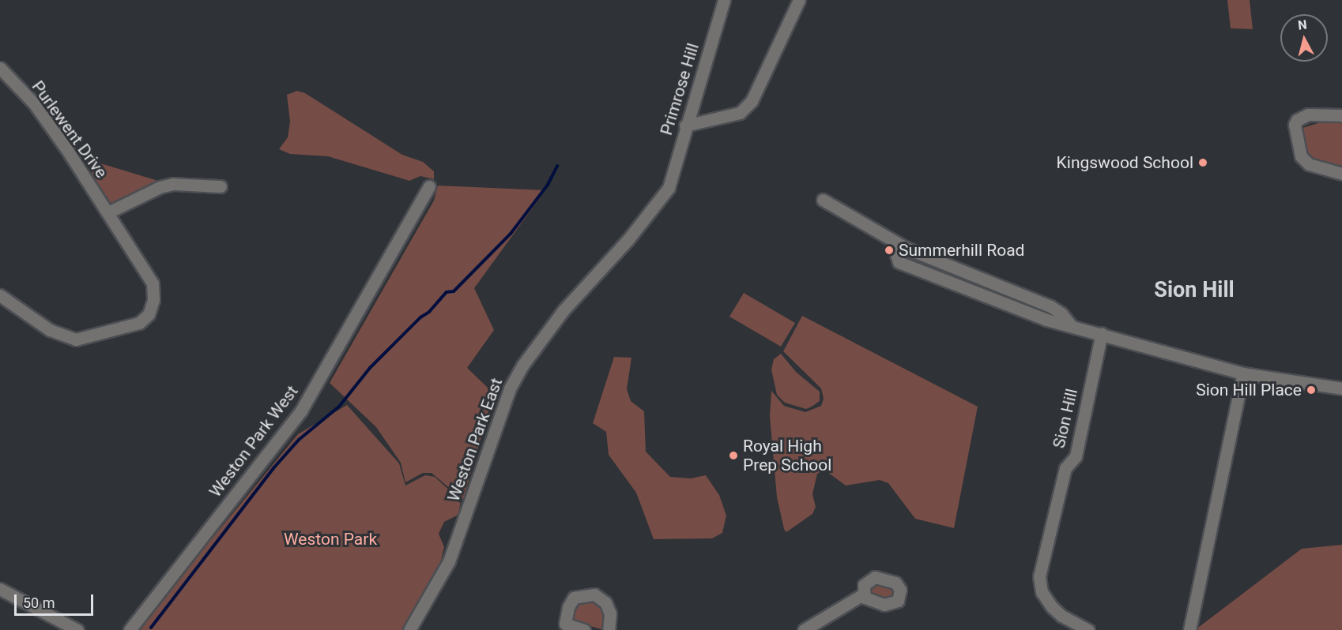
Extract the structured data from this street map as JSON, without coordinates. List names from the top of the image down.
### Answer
{
  "streets": {
    "street": [
      "Primrose Hill",
      "Purlewent Drive",
      "Sion Hill",
      "Weston Park East",
      "Weston Park West"
    ]
  },
  "crossings": [
    ["Primrose Hill", "Weston Park East"]
  ],
  "districts": ["Sion Hill"],
  "parks": ["Weston Park"],
  "places": [
    "Kingswood School",
    "Summerhill Road",
    "Sion Hill Place",
    "Royal High Prep School"
  ],
  "scale_bar": "50 m",
  "north": "top"
}
